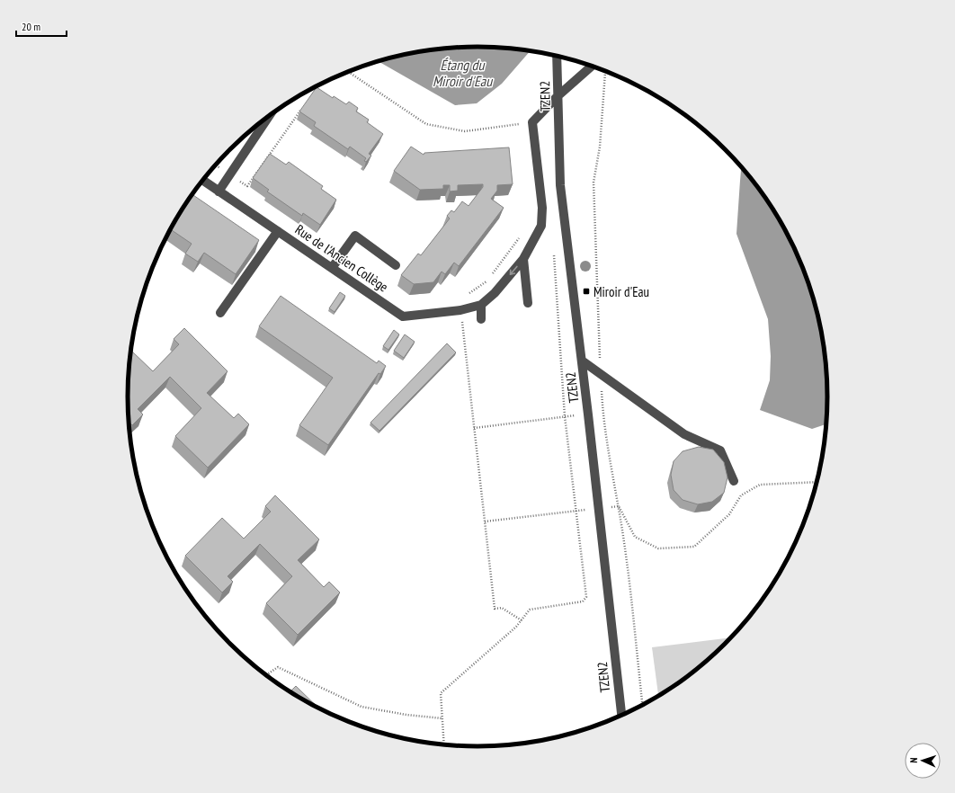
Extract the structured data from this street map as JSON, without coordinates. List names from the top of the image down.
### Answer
{
  "streets": {
    "street": ["TZEN2", "Rue de l'Ancien Collège"]
  },
  "water": ["Étang du Miroir d'Eau"],
  "places": {
    "transit": ["Miroir d'Eau"]
  },
  "scale_bar": "20 m",
  "north": "left"
}
